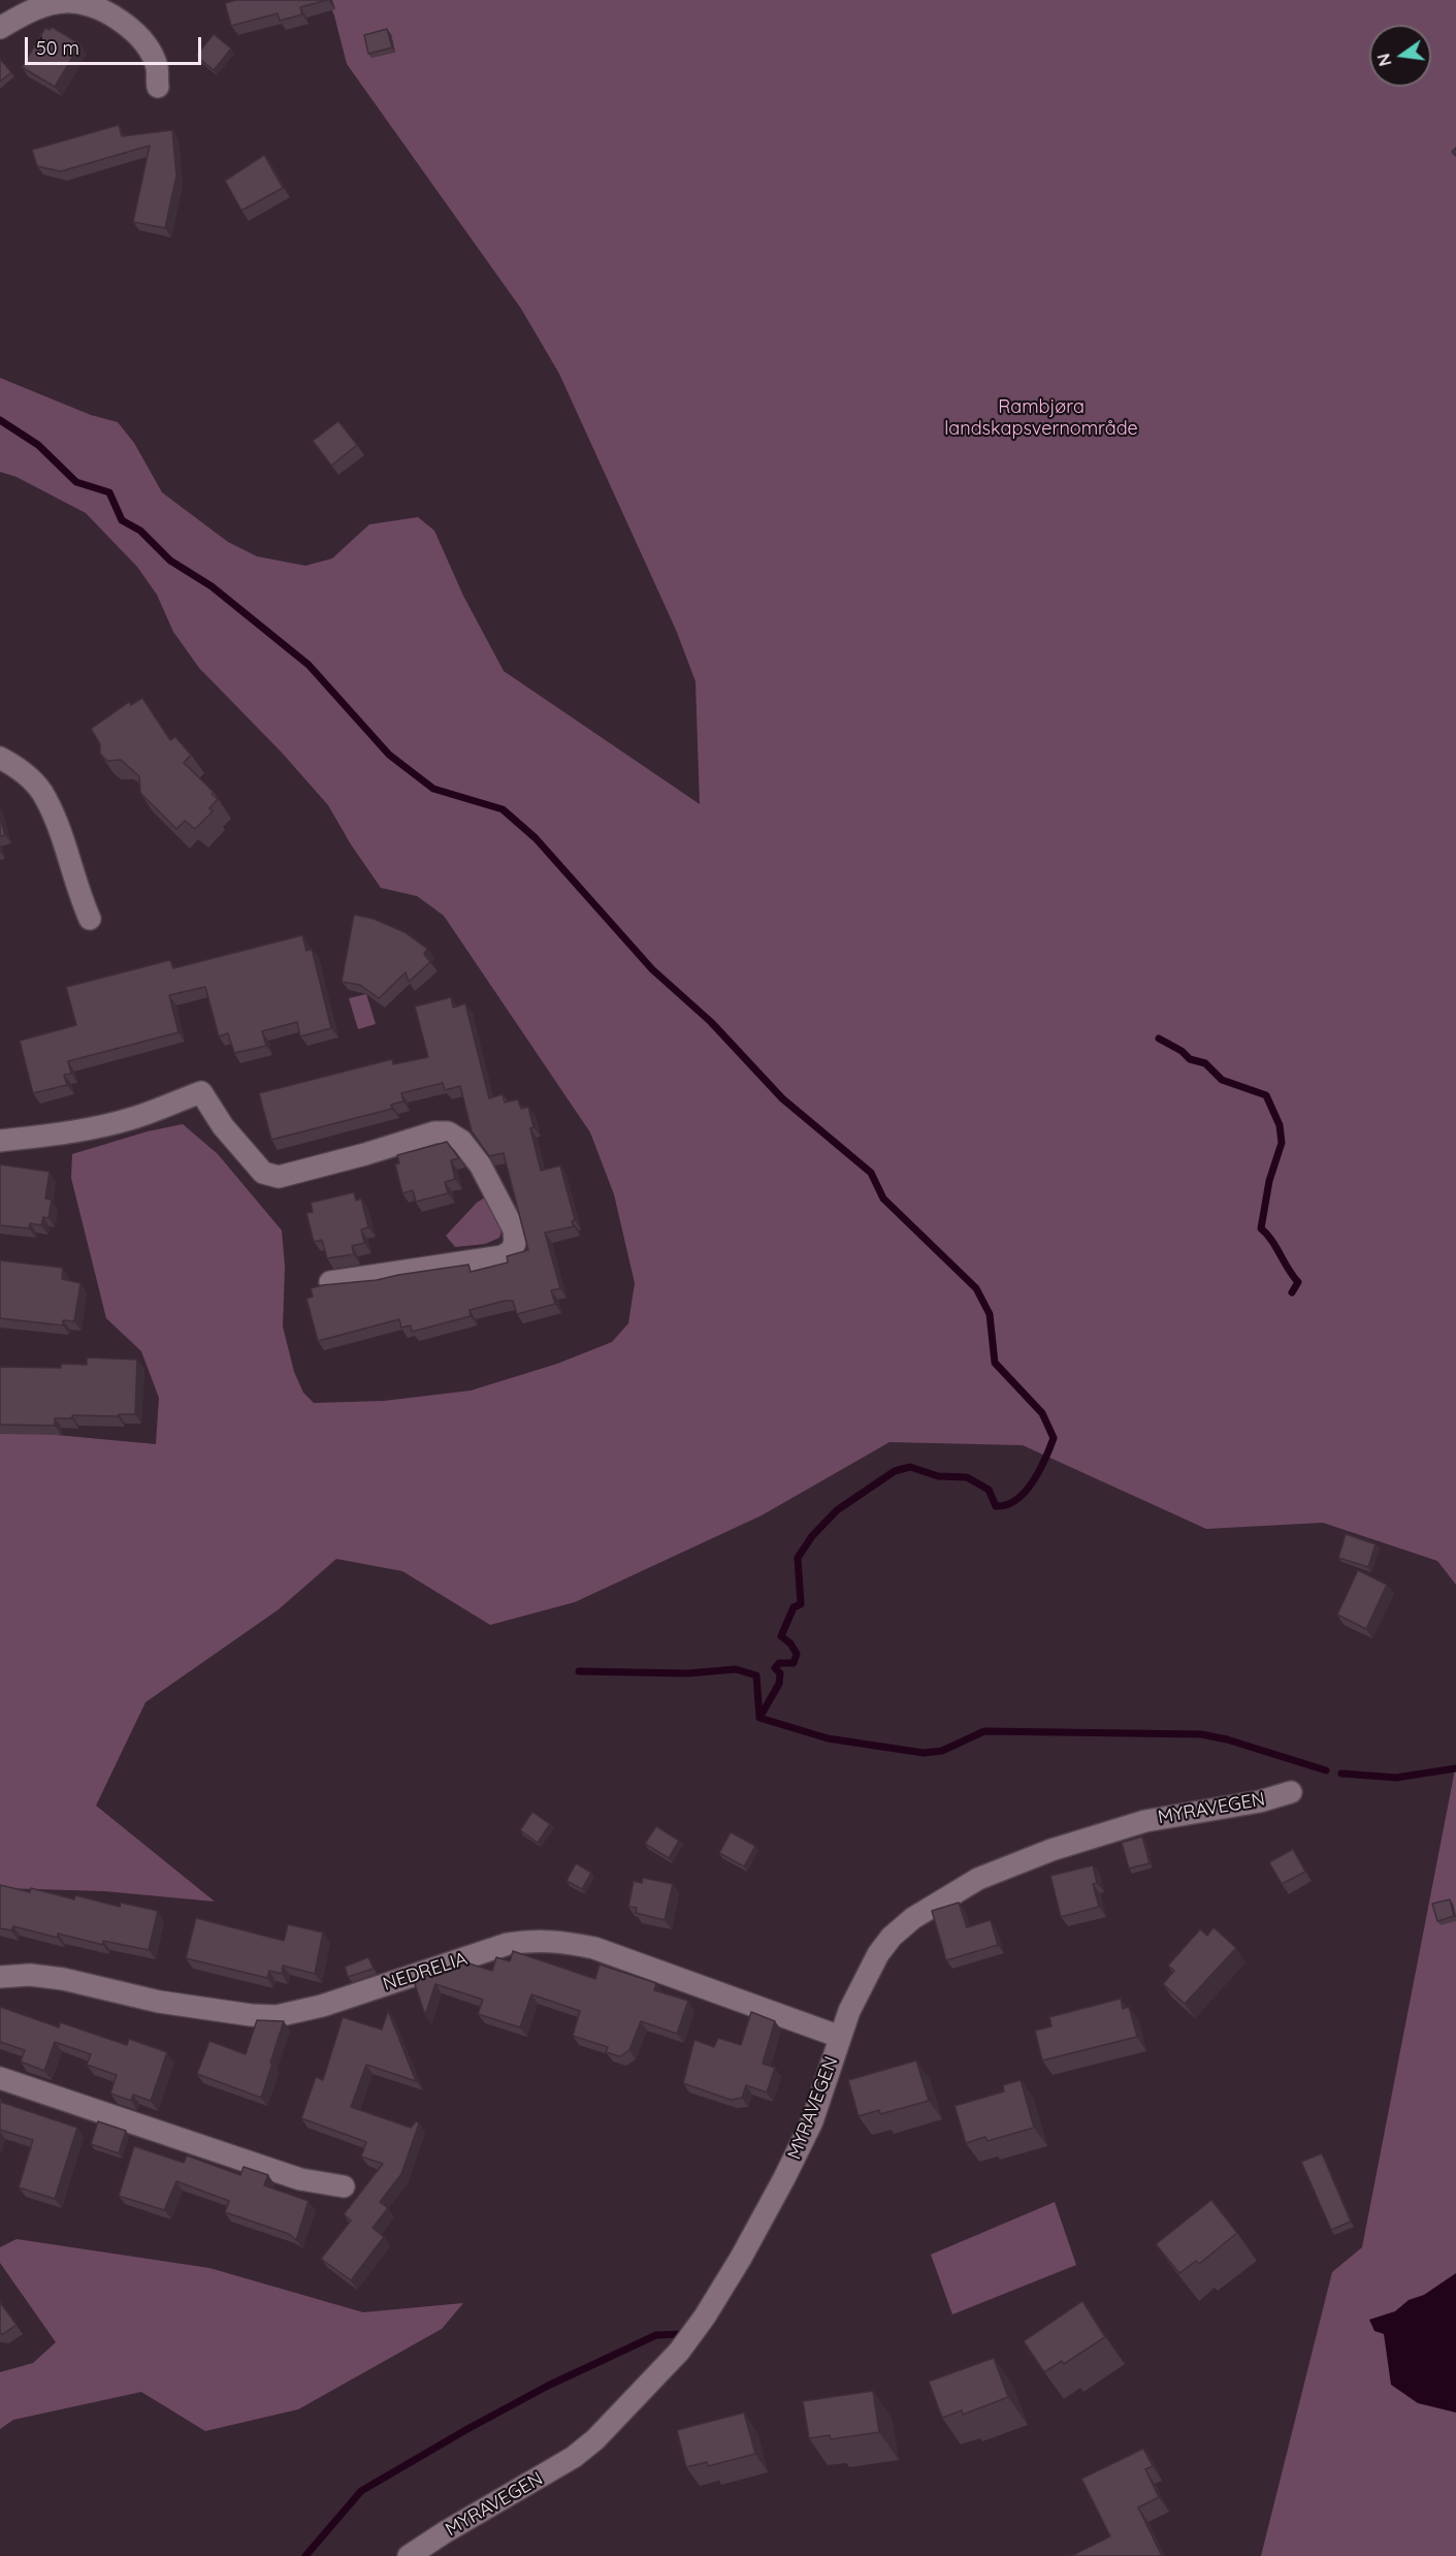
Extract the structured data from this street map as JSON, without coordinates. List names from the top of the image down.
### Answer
{
  "streets": {
    "street": ["MYRAVEGEN", "NEDRELIA"]
  },
  "crossings": [
    ["MYRAVEGEN", "NEDRELIA"]
  ],
  "parks": ["Rambjøra landskapsvernområde"],
  "scale_bar": "50 m",
  "north": "left"
}
